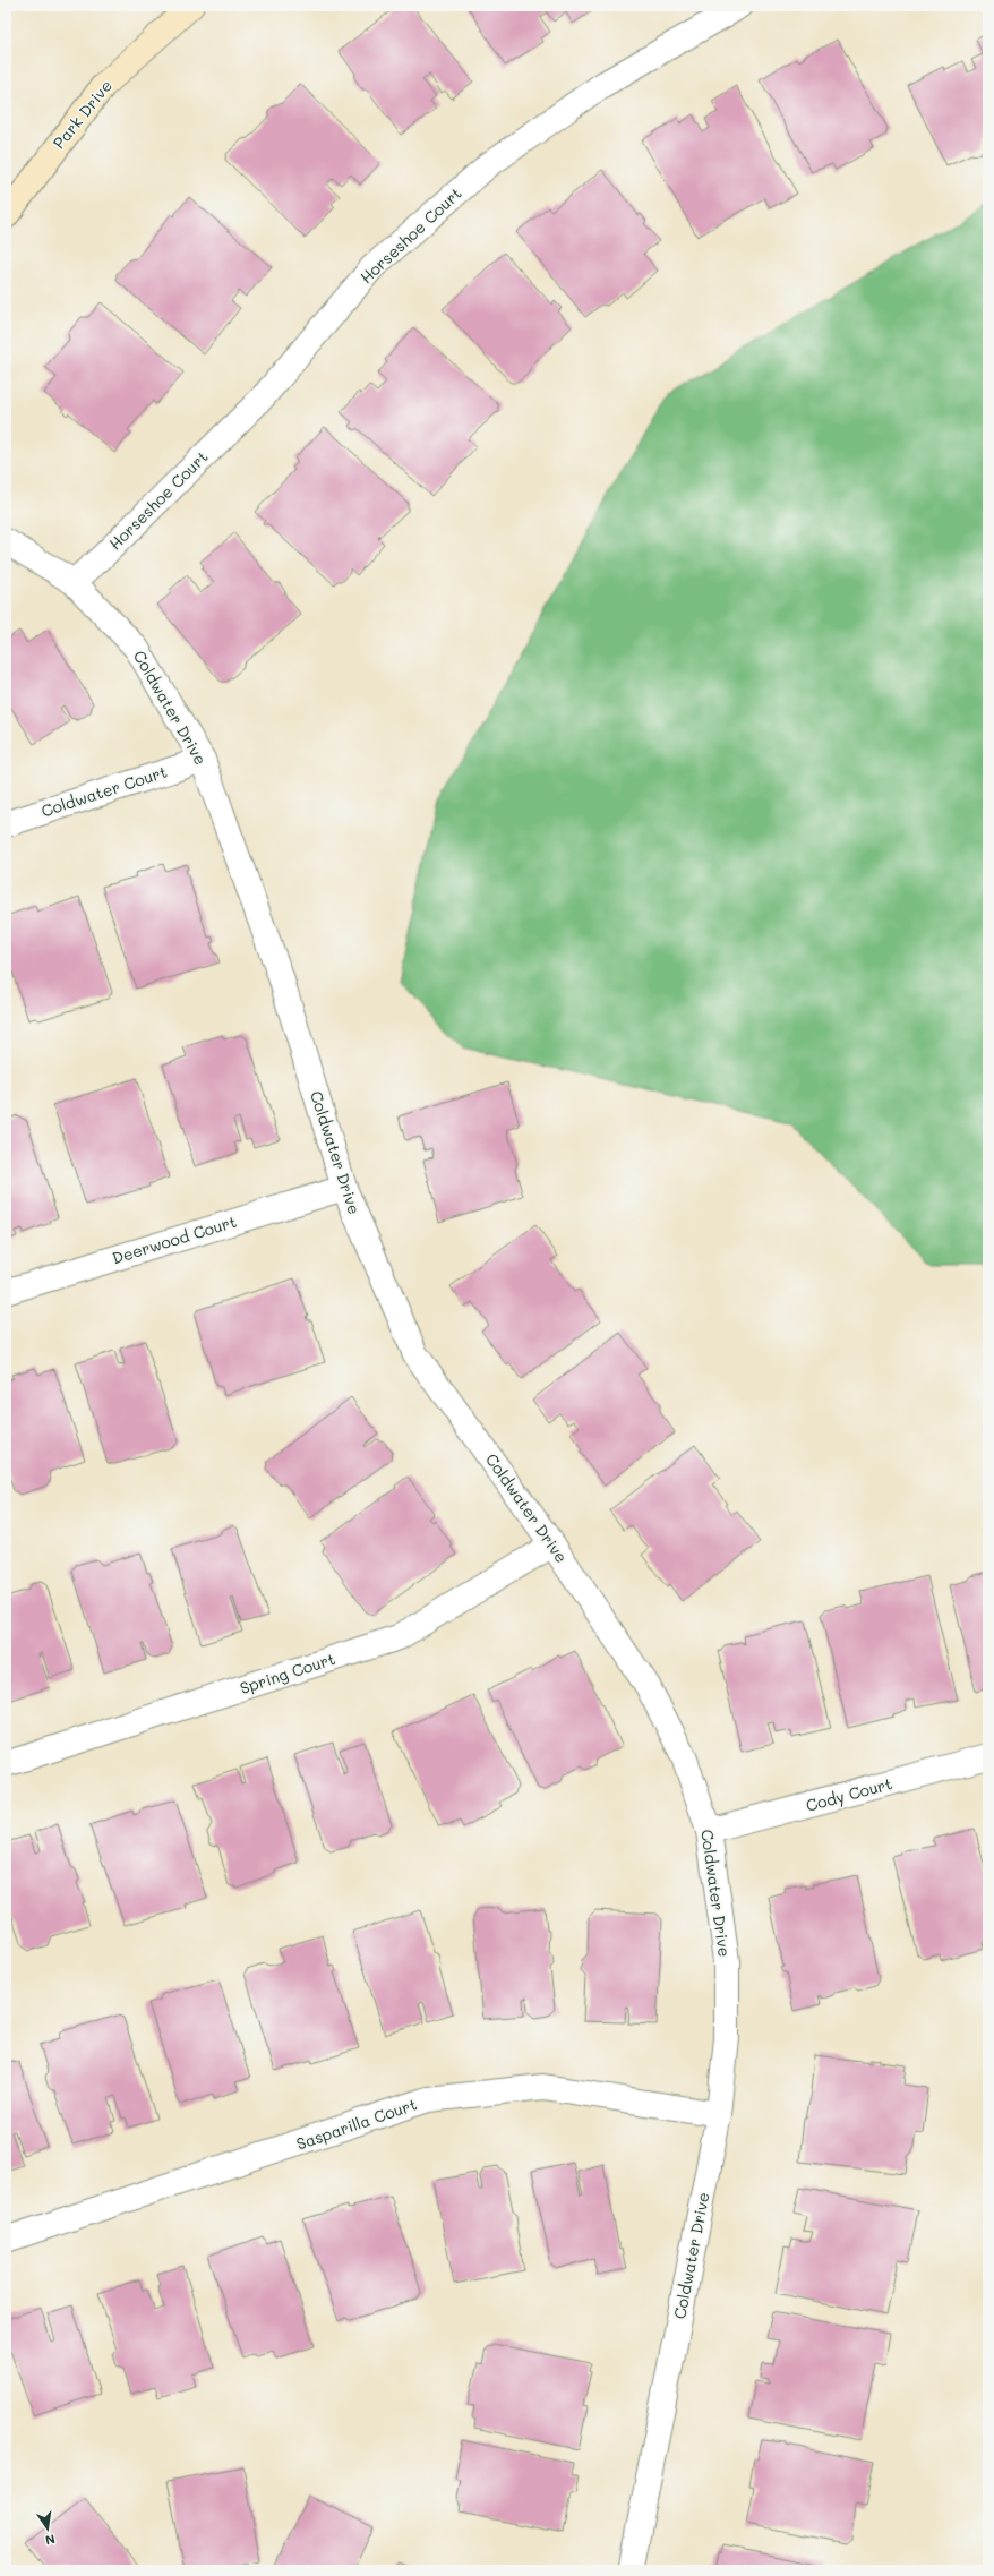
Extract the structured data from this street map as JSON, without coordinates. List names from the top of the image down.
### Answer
{
  "streets": {
    "street": [
      "Park Drive",
      "Horseshoe Court",
      "Coldwater Drive",
      "Coldwater Court",
      "Deerwood Court",
      "Spring Court",
      "Cody Court",
      "Sasparilla Court"
    ]
  },
  "crossings": [
    ["Horseshoe Court", "Coldwater Drive"],
    ["Coldwater Drive", "Coldwater Court"],
    ["Coldwater Drive", "Deerwood Court"],
    ["Coldwater Drive", "Spring Court"],
    ["Coldwater Drive", "Cody Court"],
    ["Coldwater Drive", "Sasparilla Court"]
  ],
  "north": "bottom"
}
